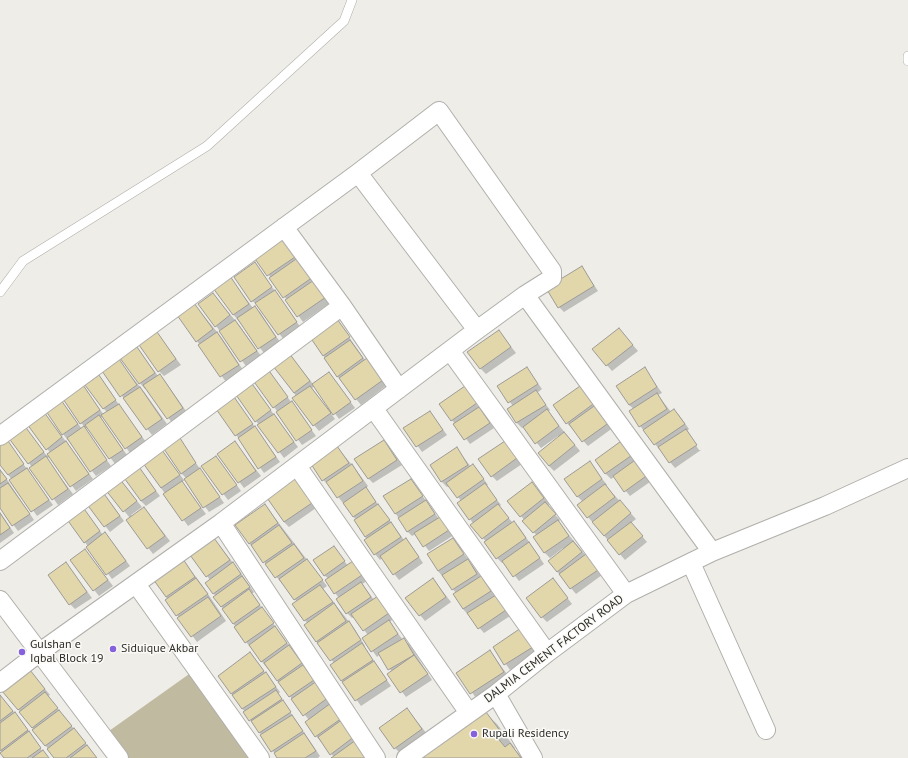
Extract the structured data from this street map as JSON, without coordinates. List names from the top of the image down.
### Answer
{
  "streets": {
    "street": ["DALMIA CEMENT FACTORY ROAD"]
  },
  "places": ["Siduique Akbar", "Gulshan e Iqbal Block 19", "Rupali Residency"]
}
